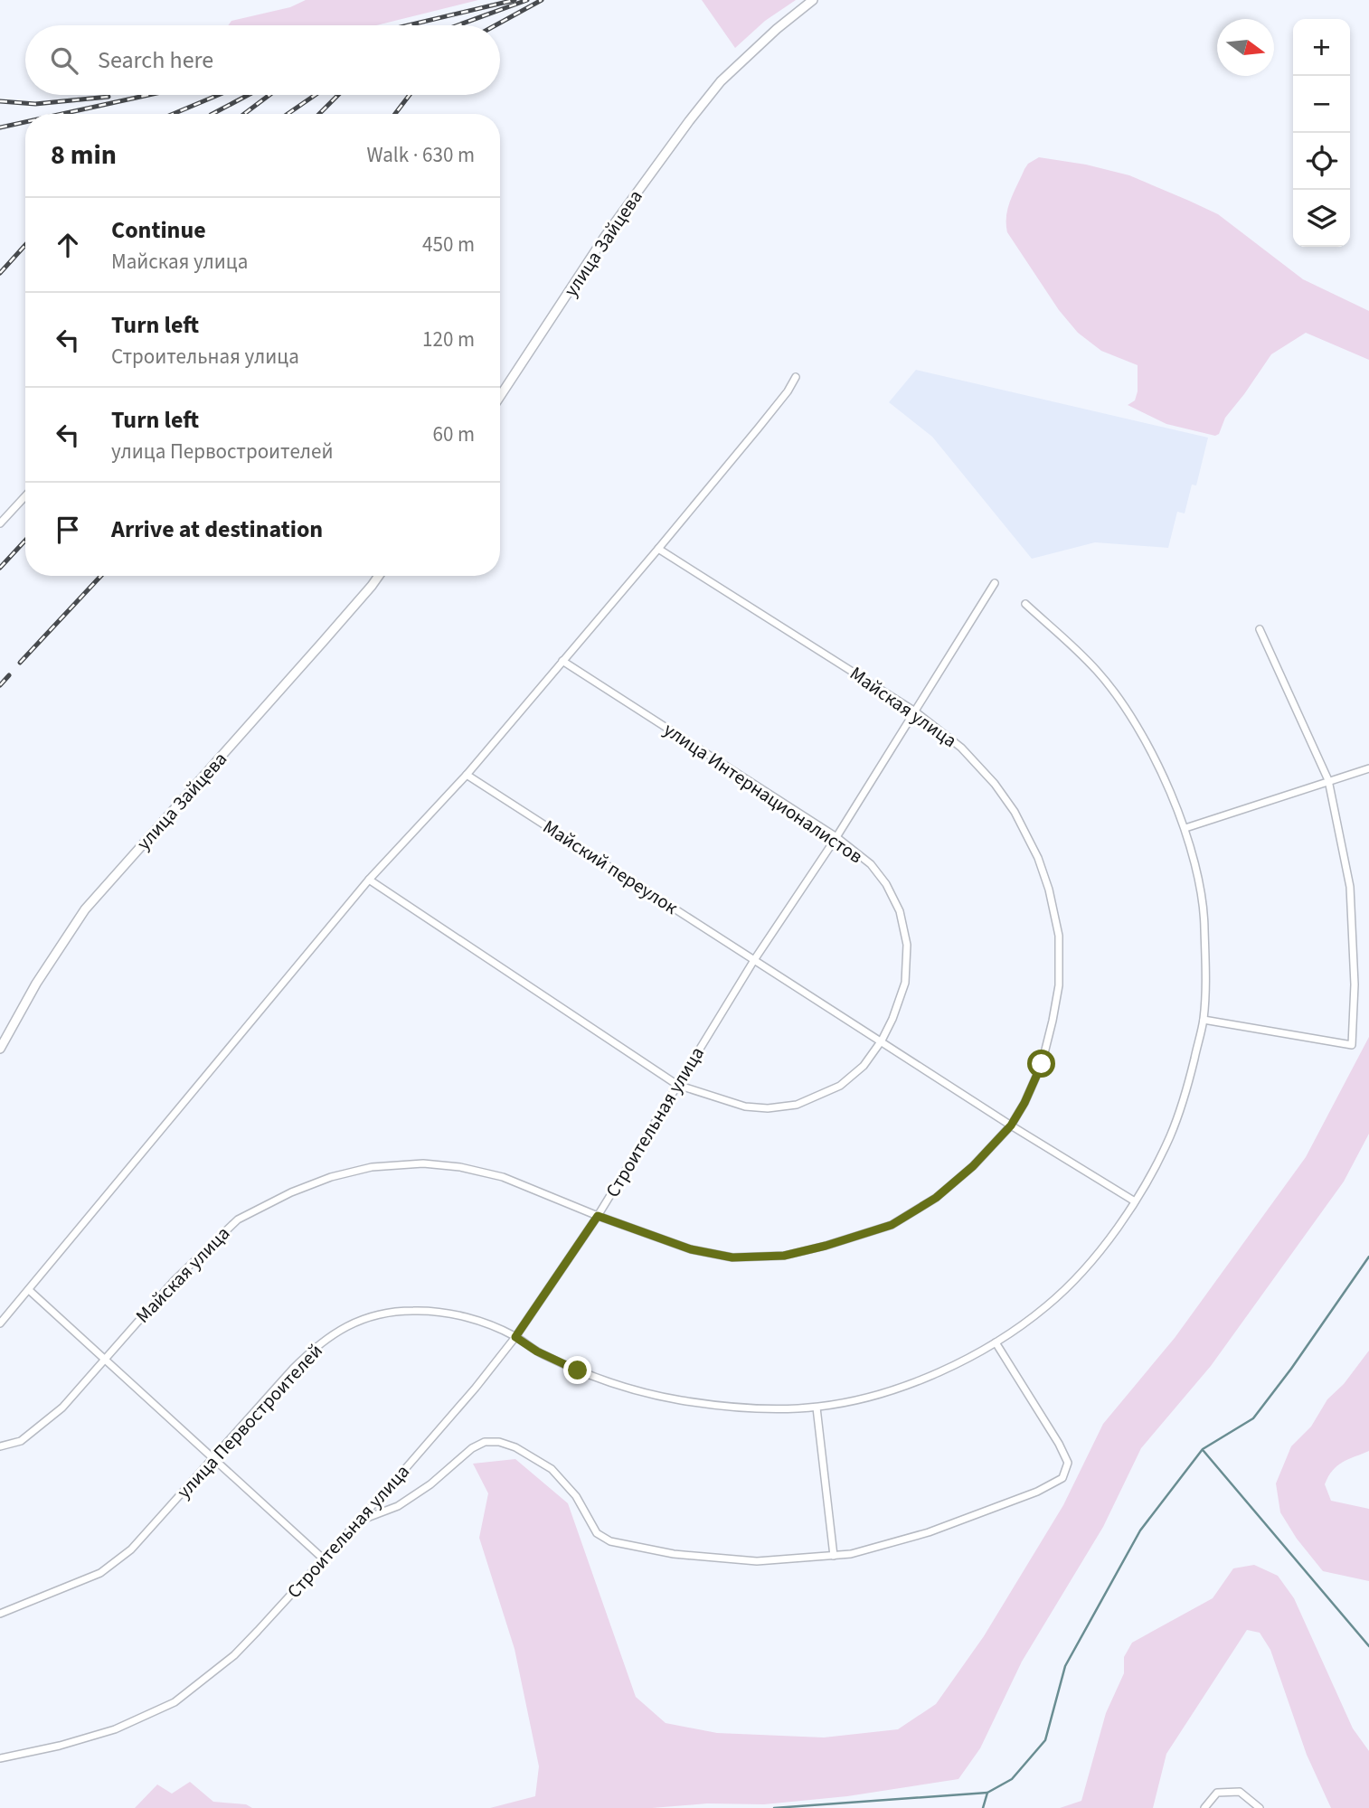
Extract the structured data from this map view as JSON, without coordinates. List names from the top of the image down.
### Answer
{
  "streets": {
    "street": [
      "улица Зайцева",
      "Майская улица",
      "улица Интернационалистов",
      "Майский переулок",
      "Строительная улица",
      "улица Первостроителей"
    ]
  },
  "crossings": [
    ["Майская улица", "Майский переулок"],
    ["Майская улица", "Строительная улица"],
    ["улица Интернационалистов", "Майский переулок"],
    ["улица Интернационалистов", "Строительная улица"],
    ["Майский переулок", "Строительная улица"],
    ["Майский переулок", "улица Первостроителей"],
    ["Строительная улица", "улица Первостроителей"]
  ],
  "north": "right",
  "page": {
    "map_buttons": ["+", "−"],
    "search": "Search here",
    "heading": ["8 min", "Walk · 630 m"],
    "list": [
      ["Continue", "Майская улица", "450 m"],
      ["Turn left", "Строительная улица", "120 m"],
      ["Turn left", "улица Первостроителей", "60 m"],
      "Arrive at destination"
    ]
  }
}
